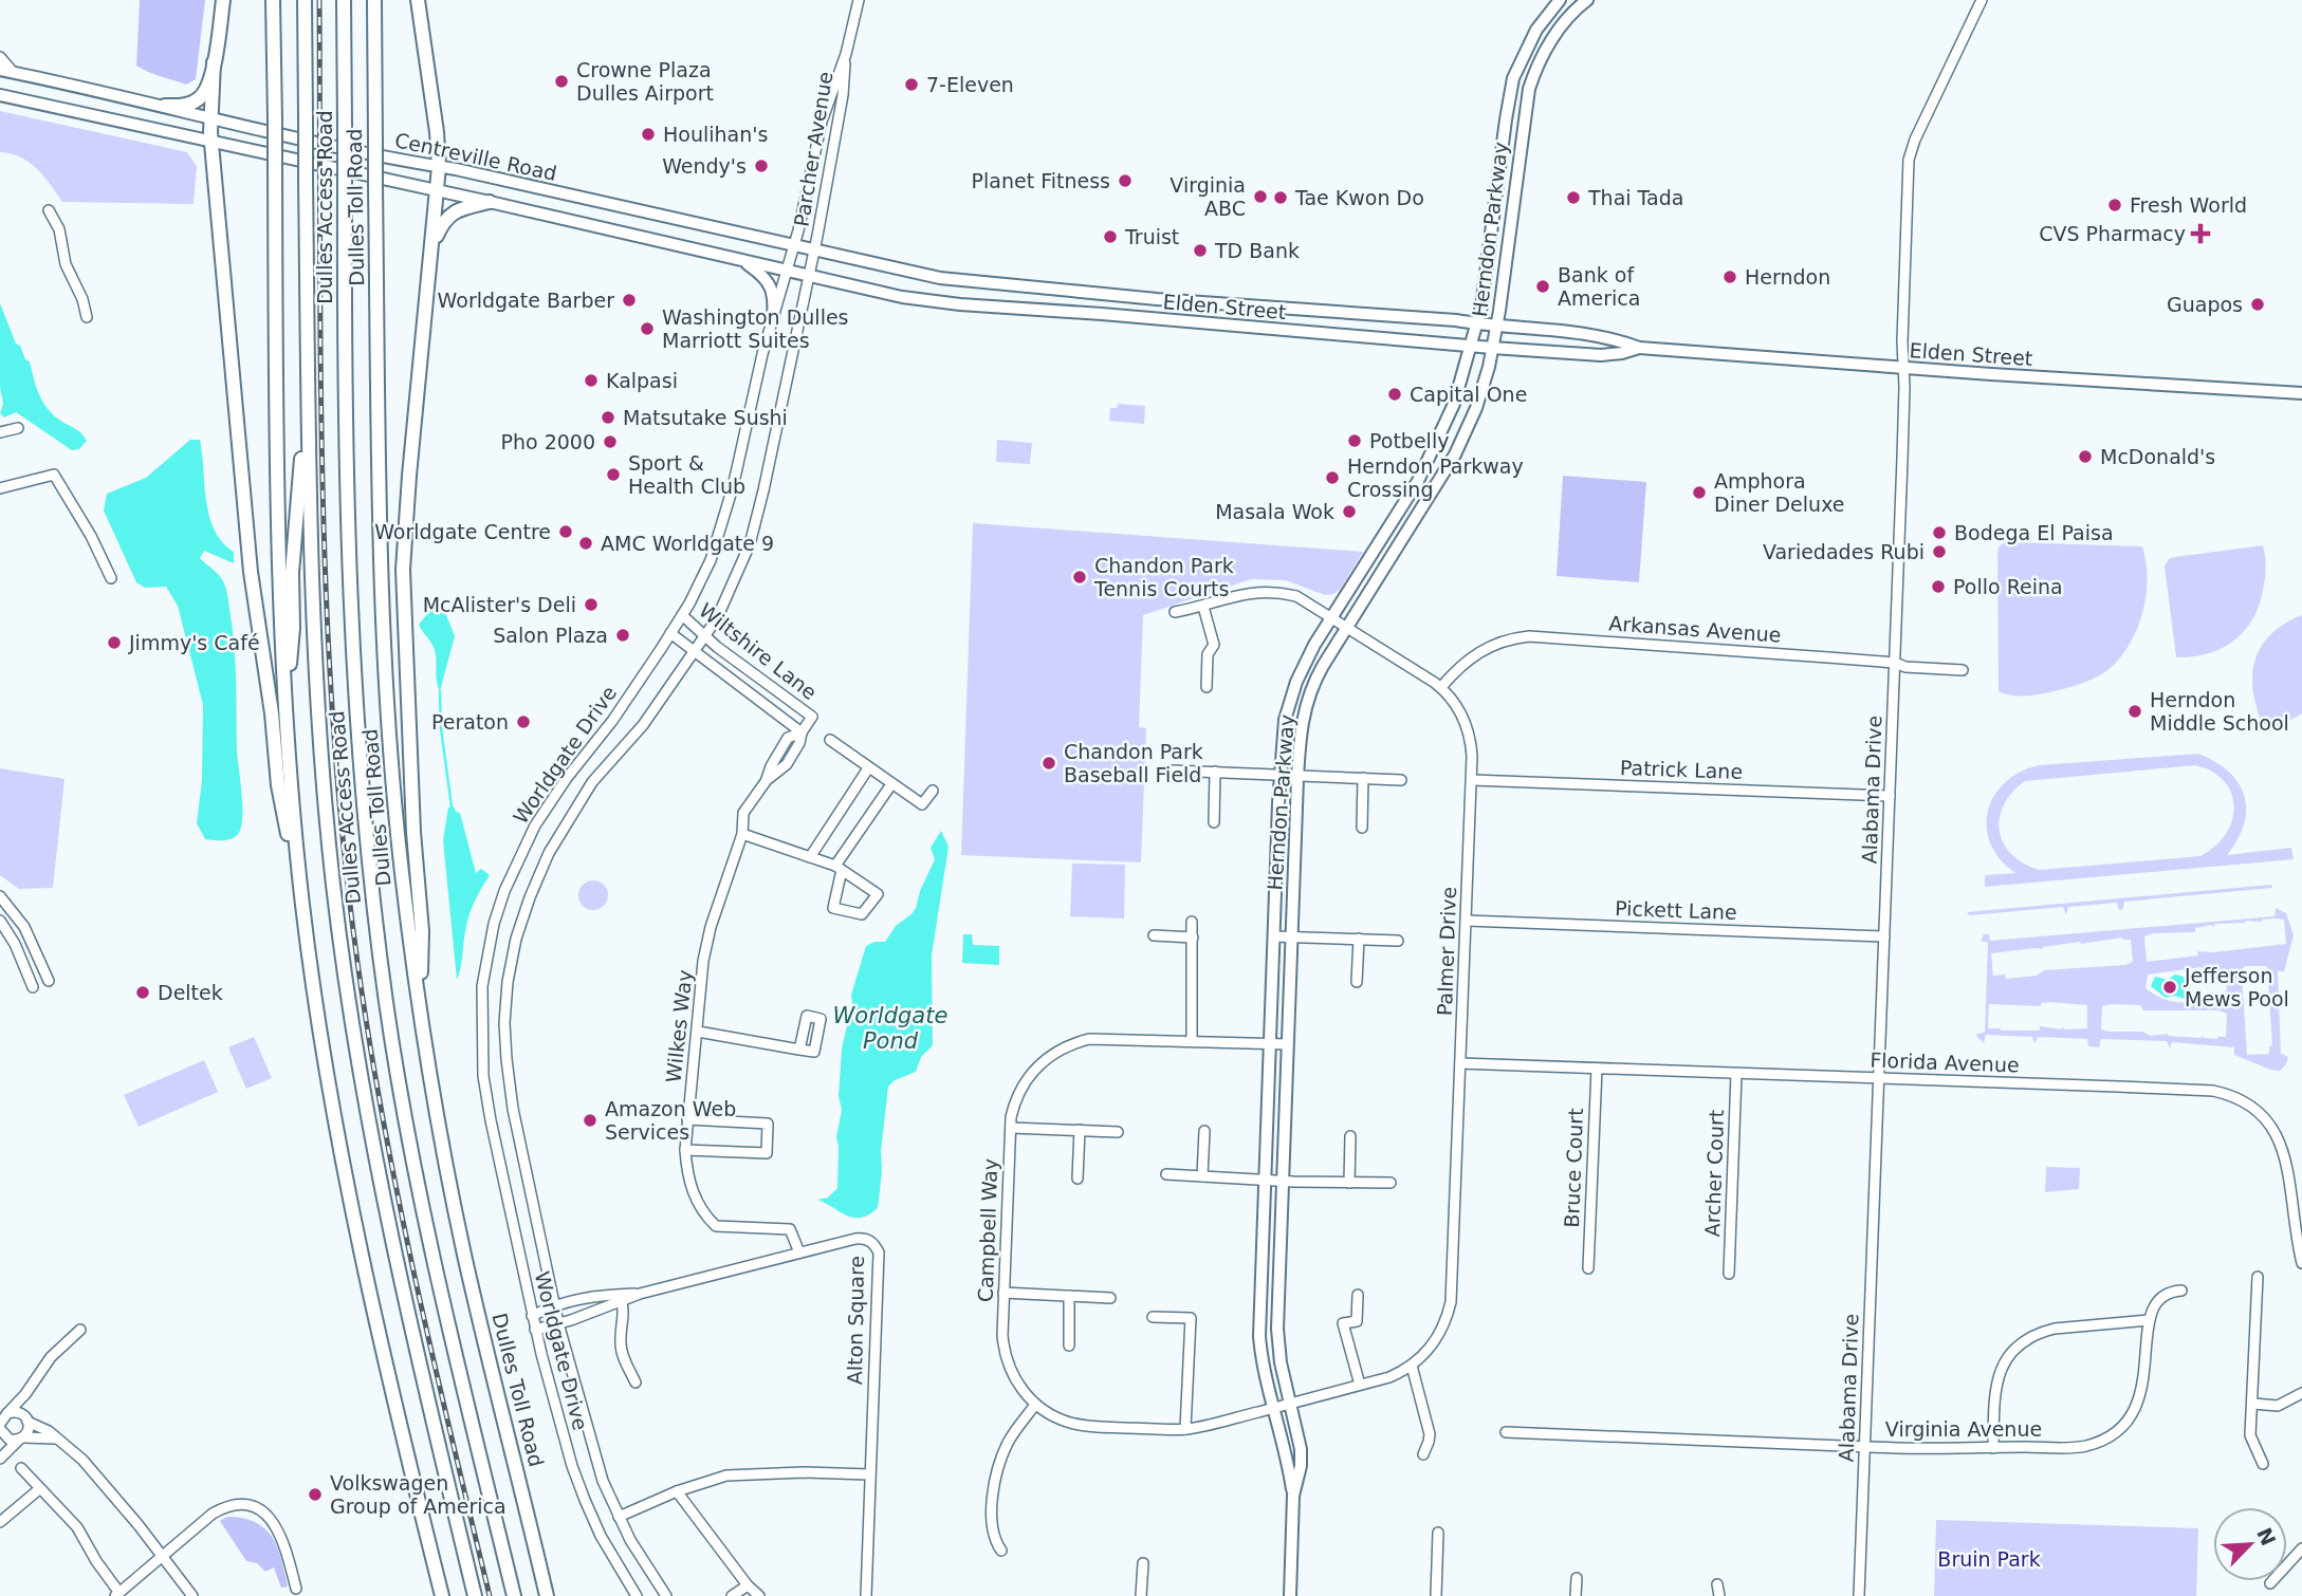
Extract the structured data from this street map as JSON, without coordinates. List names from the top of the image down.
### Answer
{
  "streets": {
    "highway": ["Dulles Access Road", "Dulles Toll Road"],
    "main road": ["Centreville Road", "Herndon Parkway", "Elden Street"],
    "street": [
      "Parcher Avenue",
      "Arkansas Avenue",
      "Wiltshire Lane",
      "Worldgate Drive",
      "Patrick Lane",
      "Alabama Drive",
      "Pickett Lane",
      "Palmer Drive",
      "Wilkes Way",
      "Florida Avenue",
      "Bruce Court",
      "Archer Court",
      "Campbell Way",
      "Alton Square",
      "Virginia Avenue"
    ]
  },
  "crossings": [
    ["Parcher Avenue", "Centreville Road"],
    ["Parcher Avenue", "Elden Street"],
    ["Parcher Avenue", "Worldgate Drive"],
    ["Centreville Road", "Elden Street"],
    ["Centreville Road", "Worldgate Drive"],
    ["Herndon Parkway", "Elden Street"],
    ["Herndon Parkway", "Palmer Drive"],
    ["Herndon Parkway", "Campbell Way"],
    ["Elden Street", "Worldgate Drive"],
    ["Elden Street", "Alabama Drive"],
    ["Arkansas Avenue", "Alabama Drive"],
    ["Arkansas Avenue", "Palmer Drive"],
    ["Wiltshire Lane", "Worldgate Drive"],
    ["Wiltshire Lane", "Wilkes Way"],
    ["Worldgate Drive", "Alton Square"],
    ["Patrick Lane", "Alabama Drive"],
    ["Patrick Lane", "Palmer Drive"],
    ["Alabama Drive", "Pickett Lane"],
    ["Alabama Drive", "Florida Avenue"],
    ["Alabama Drive", "Virginia Avenue"],
    ["Pickett Lane", "Palmer Drive"],
    ["Palmer Drive", "Florida Avenue"],
    ["Palmer Drive", "Campbell Way"],
    ["Wilkes Way", "Alton Square"],
    ["Florida Avenue", "Bruce Court"],
    ["Florida Avenue", "Archer Court"]
  ],
  "water": ["Worldgate Pond"],
  "parks": ["Bruin Park"],
  "places": {
    "other": [
      "Crowne Plaza Dulles Airport",
      "7-Eleven",
      "Houlihan's",
      "Wendy's",
      "Planet Fitness",
      "Virginia ABC",
      "Tae Kwon Do",
      "Thai Tada",
      "Fresh World",
      "Truist",
      "TD Bank",
      "Herndon",
      "Bank of America",
      "Worldgate Barber",
      "Guapos",
      "Washington Dulles Marriott Suites",
      "Kalpasi",
      "Capital One",
      "Matsutake Sushi",
      "Potbelly",
      "Pho 2000",
      "McDonald's",
      "Sport & Health Club",
      "Herndon Parkway Crossing",
      "Amphora Diner Deluxe",
      "Masala Wok",
      "Worldgate Centre",
      "Bodega El Paisa",
      "AMC Worldgate 9",
      "Variedades Rubi",
      "Chandon Park Tennis Courts",
      "Pollo Reina",
      "McAlister's Deli",
      "Salon Plaza",
      "Jimmy's Café",
      "Herndon Middle School",
      "Peraton",
      "Chandon Park Baseball Field",
      "Jefferson Mews Pool",
      "Deltek",
      "Amazon Web Services",
      "Volkswagen Group of America"
    ],
    "health": ["CVS Pharmacy"]
  },
  "north": "top right"
}
